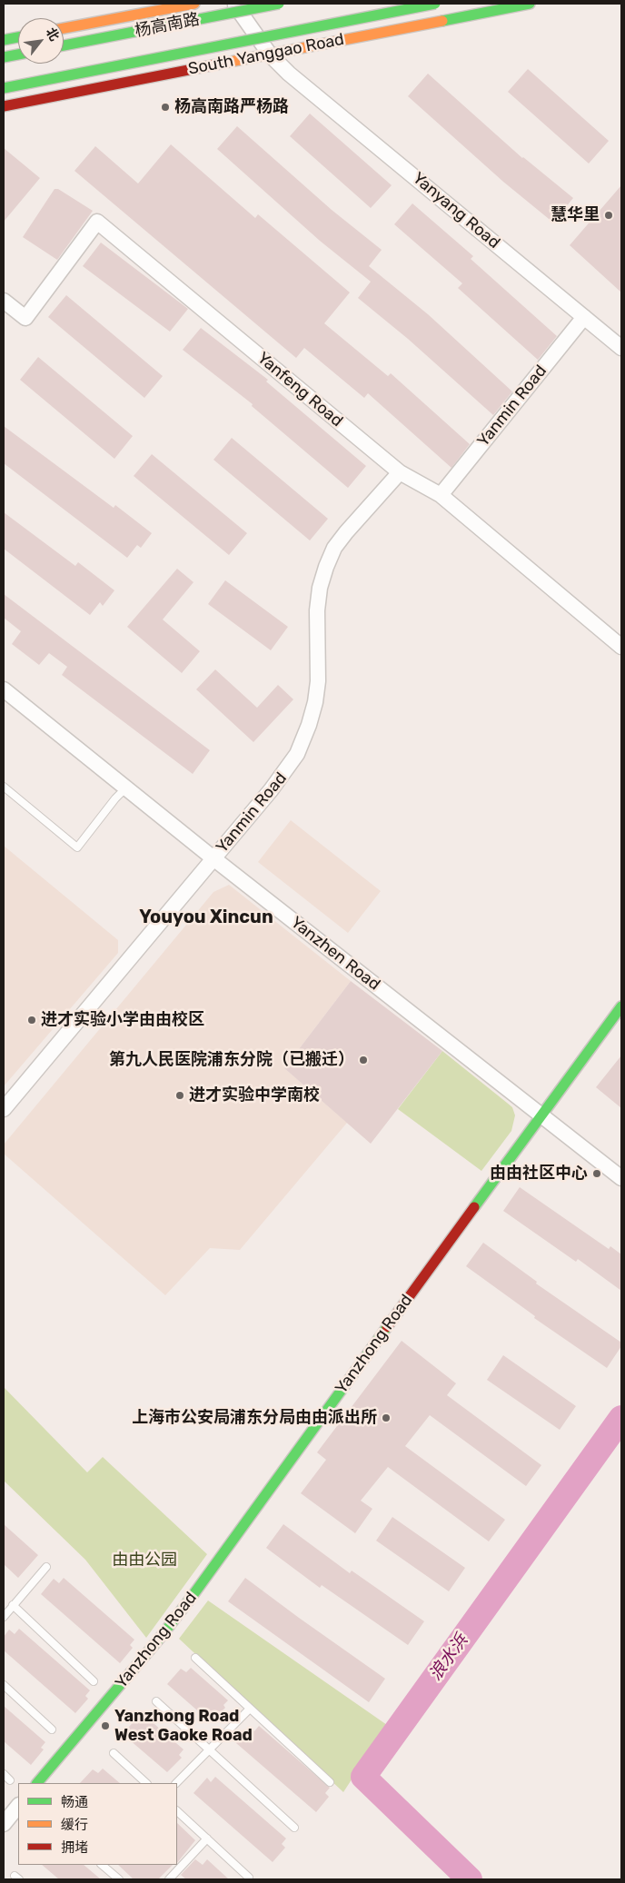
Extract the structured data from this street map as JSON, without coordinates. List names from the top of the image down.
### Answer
{
  "streets": {
    "main road": ["杨高南路", "South Yanggao Road", "Yanzhong Road"],
    "street": [
      "Yanyang Road",
      "Yanfeng Road",
      "Yanmin Road",
      "Yanzhen Road"
    ]
  },
  "crossings": [
    ["South Yanggao Road", "Yanyang Road"],
    ["Yanyang Road", "Yanmin Road"],
    ["Yanfeng Road", "Yanmin Road"],
    ["Yanmin Road", "Yanzhen Road"],
    ["Yanzhen Road", "Yanzhong Road"]
  ],
  "districts": ["Youyou Xincun"],
  "water": ["浪水浜"],
  "parks": ["由由公园"],
  "places": [
    "杨高南路严杨路",
    "慧华里",
    "进才实验小学由由校区",
    "第九人民医院浦东分院（已搬迁）",
    "进才实验中学南校",
    "由由社区中心",
    "上海市公安局浦东分局由由派出所",
    "Yanzhong Road West Gaoke Road"
  ],
  "legend": ["畅通", "缓行", "拥堵"],
  "north": "top right"
}
